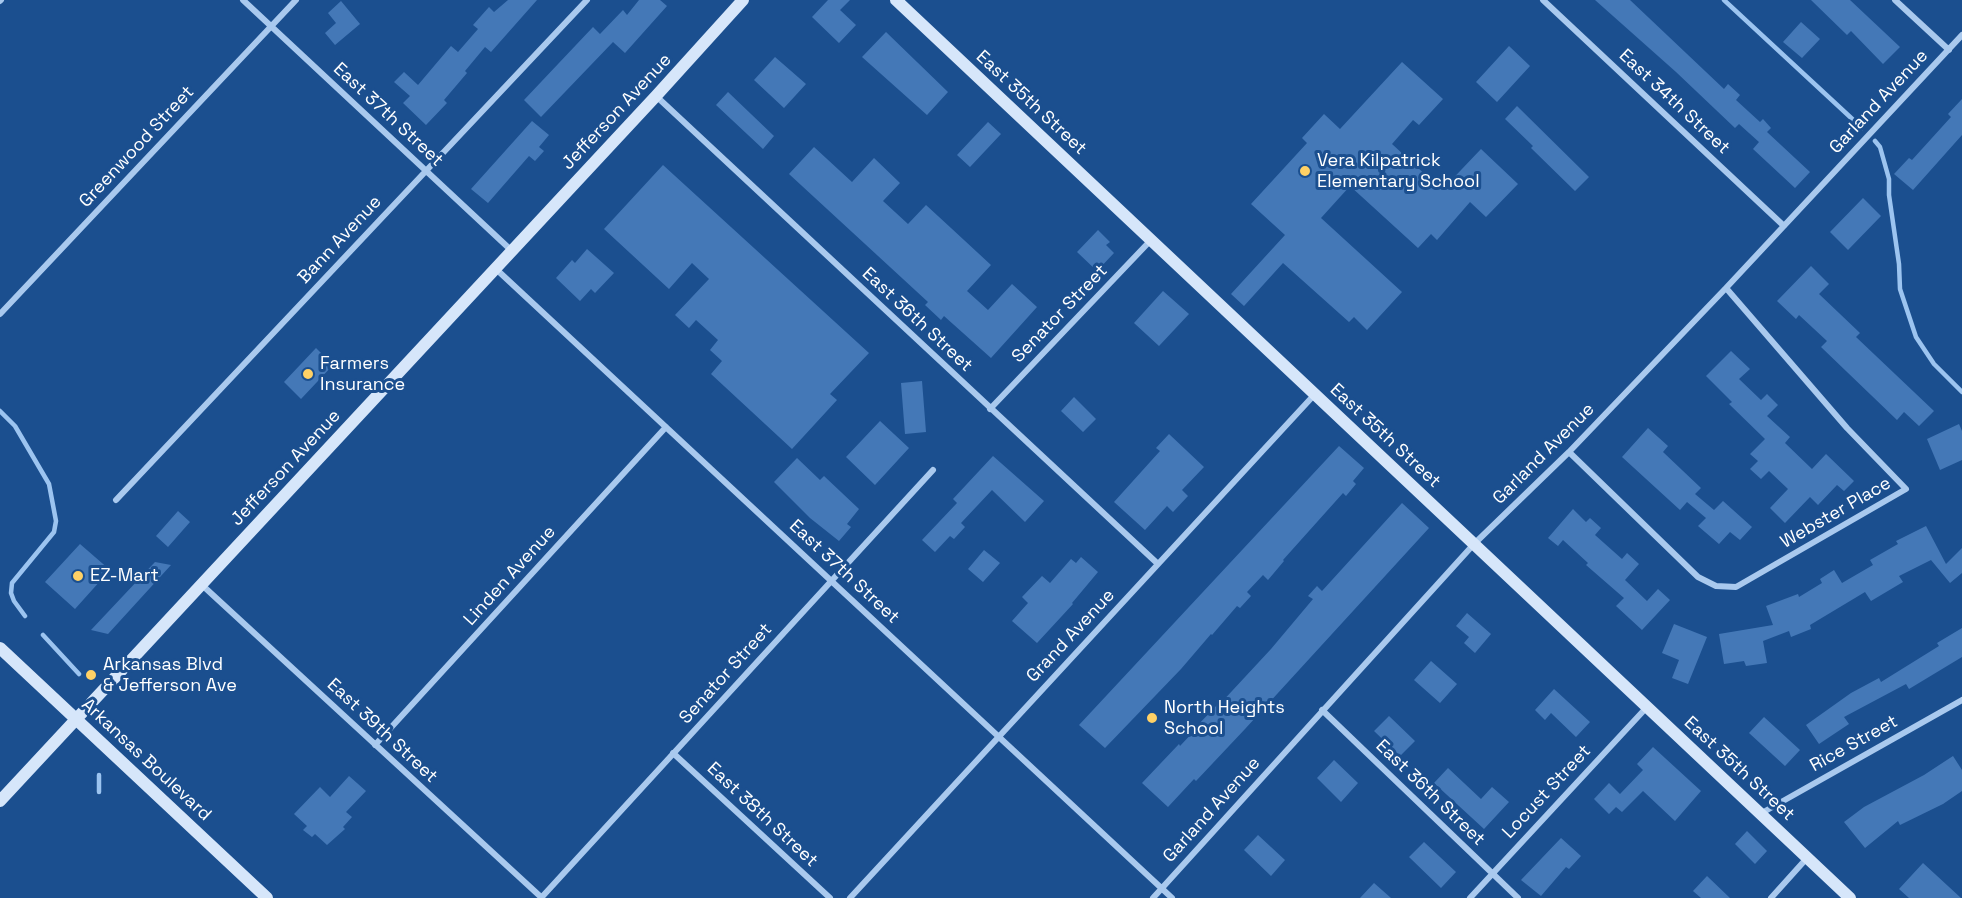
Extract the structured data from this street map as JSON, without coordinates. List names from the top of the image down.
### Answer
{
  "streets": {
    "main road": ["East 35th Street", "Jefferson Avenue", "Arkansas Boulevard"],
    "street": [
      "East 34th Street",
      "Garland Avenue",
      "East 37th Street",
      "Greenwood Street",
      "Bann Avenue",
      "Senator Street",
      "East 36th Street",
      "Webster Place",
      "Linden Avenue",
      "Grand Avenue",
      "East 39th Street",
      "Rice Street",
      "Locust Street",
      "East 38th Street"
    ]
  },
  "crossings": [
    ["East 34th Street", "Garland Avenue"],
    ["Garland Avenue", "East 35th Street"],
    ["Garland Avenue", "East 37th Street"],
    ["Garland Avenue", "East 36th Street"],
    ["Garland Avenue", "Webster Place"],
    ["East 35th Street", "Senator Street"],
    ["East 35th Street", "Grand Avenue"],
    ["East 35th Street", "Rice Street"],
    ["East 35th Street", "Locust Street"],
    ["Jefferson Avenue", "East 37th Street"],
    ["Jefferson Avenue", "East 36th Street"],
    ["Jefferson Avenue", "East 39th Street"],
    ["Jefferson Avenue", "Arkansas Boulevard"],
    ["East 37th Street", "Greenwood Street"],
    ["East 37th Street", "Bann Avenue"],
    ["East 37th Street", "Senator Street"],
    ["East 37th Street", "Linden Avenue"],
    ["East 37th Street", "Grand Avenue"],
    ["Senator Street", "East 36th Street"],
    ["Senator Street", "East 39th Street"],
    ["Senator Street", "East 38th Street"],
    ["East 36th Street", "Grand Avenue"],
    ["East 36th Street", "Locust Street"],
    ["Linden Avenue", "East 39th Street"]
  ],
  "places": [
    "Vera Kilpatrick Elementary School",
    "Farmers Insurance",
    "EZ-Mart",
    "Arkansas Blvd & Jefferson Ave",
    "North Heights School"
  ]
}
